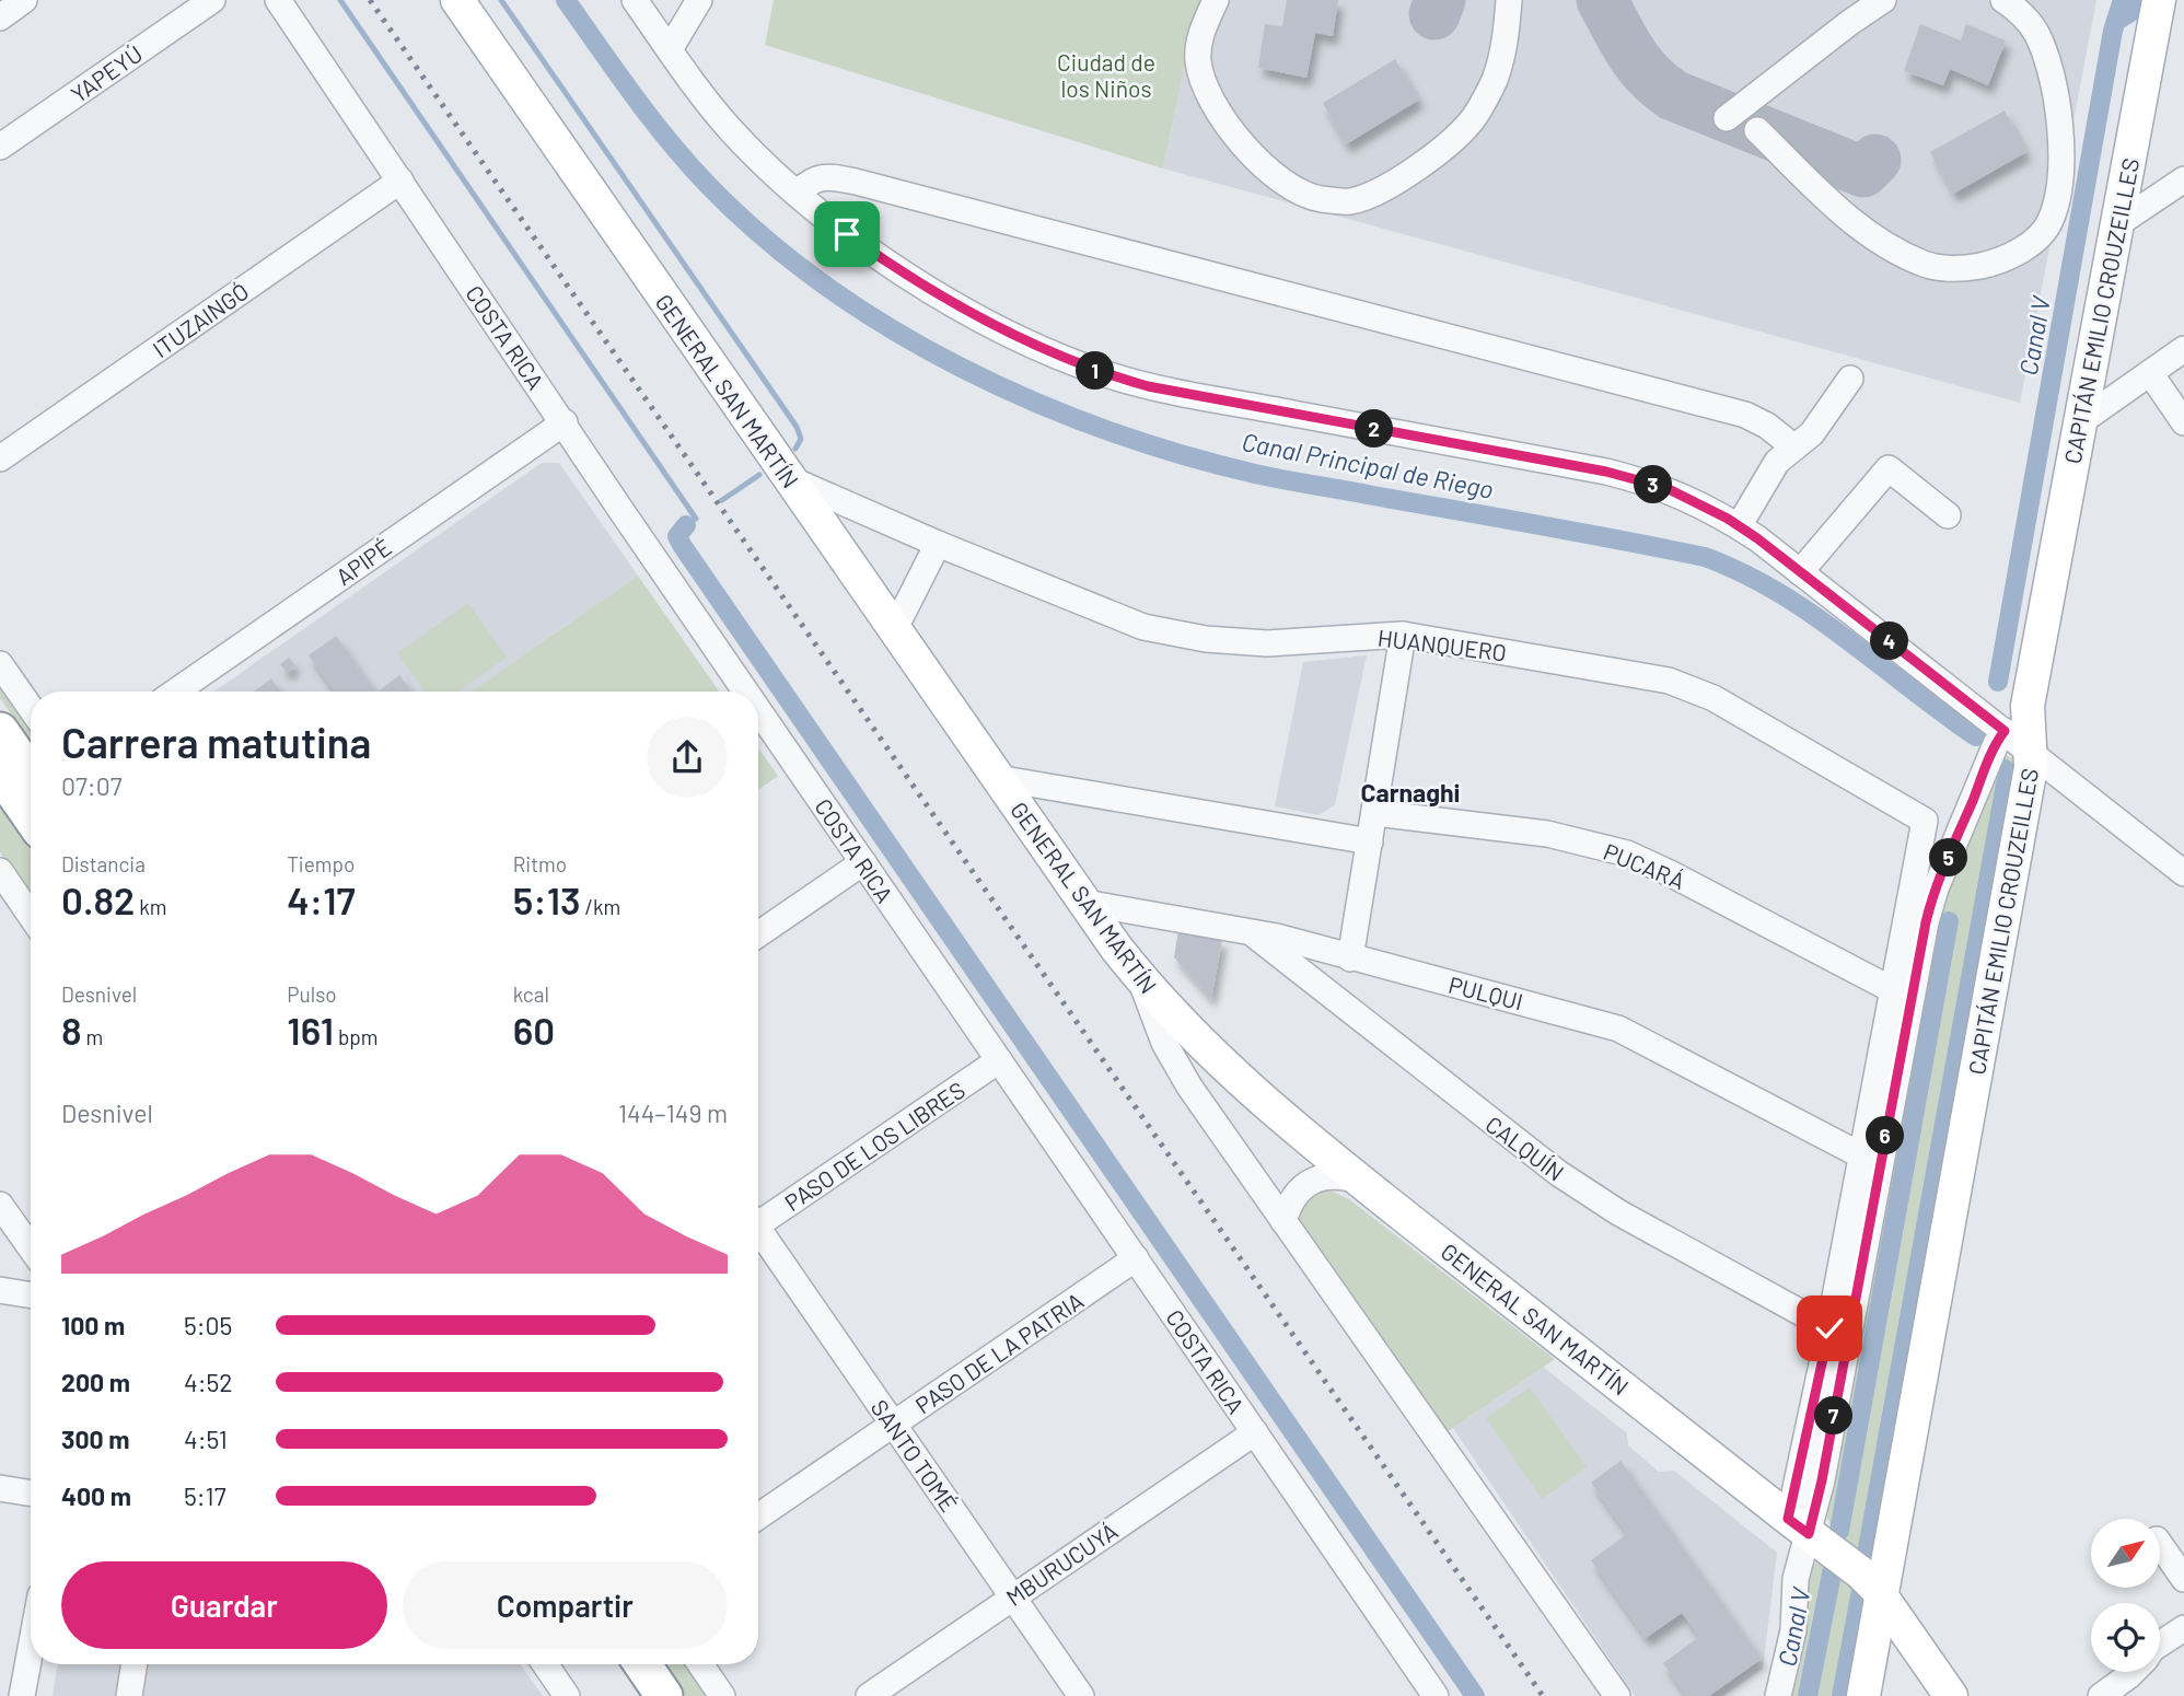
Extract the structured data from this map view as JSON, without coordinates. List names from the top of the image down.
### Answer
{
  "streets": {
    "main road": ["CAPITÁN EMILIO CROUZEILLES", "GENERAL SAN MARTÍN"],
    "street": [
      "YAPEYÚ",
      "ITUZAINGÓ",
      "COSTA RICA",
      "APIPÉ",
      "HUANQUERO",
      "PUCARÁ",
      "PULQUI",
      "PASO DE LOS LIBRES",
      "CALQUÍN",
      "PASO DE LA PATRIA",
      "SANTO TOMÉ",
      "MBURUCUYÁ"
    ]
  },
  "crossings": [
    ["CAPITÁN EMILIO CROUZEILLES", "GENERAL SAN MARTÍN"],
    ["ITUZAINGÓ", "COSTA RICA"],
    ["COSTA RICA", "APIPÉ"],
    ["COSTA RICA", "PASO DE LOS LIBRES"],
    ["COSTA RICA", "PASO DE LA PATRIA"],
    ["COSTA RICA", "MBURUCUYÁ"],
    ["GENERAL SAN MARTÍN", "HUANQUERO"],
    ["GENERAL SAN MARTÍN", "PULQUI"],
    ["HUANQUERO", "PUCARÁ"],
    ["PULQUI", "CALQUÍN"],
    ["PASO DE LA PATRIA", "SANTO TOMÉ"],
    ["SANTO TOMÉ", "MBURUCUYÁ"]
  ],
  "districts": ["Carnaghi"],
  "water": ["Canal V", "Canal Principal de Riego"],
  "parks": ["Ciudad de los Niños"],
  "north": "top right",
  "page": {
    "pins": [
      "1",
      "2",
      "3",
      "4",
      "5",
      "6",
      "7"
    ],
    "heading": ["Carrera matutina", "07:07"],
    "stats": [
      ["Distancia", "0.82 km"],
      ["Tiempo", "4:17"],
      ["Ritmo", "5:13 /km"],
      ["Desnivel", "8 m"],
      ["Pulso", "161 bpm"],
      ["kcal", "60"]
    ],
    "chart": ["Desnivel", "144–149 m"],
    "list": [
      {
        "name": "100 m",
        "note": "5:05"
      },
      {
        "name": "200 m",
        "note": "4:52"
      },
      {
        "name": "300 m",
        "note": "4:51"
      },
      {
        "name": "400 m",
        "note": "5:17"
      }
    ],
    "buttons": ["Guardar", "Compartir"]
  }
}
